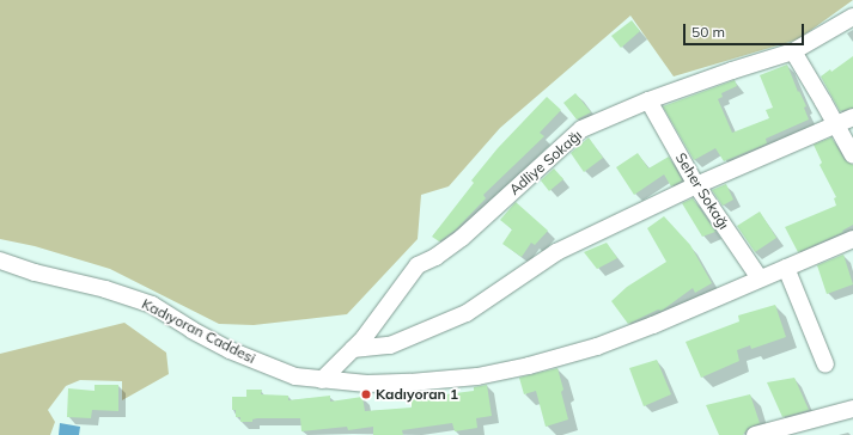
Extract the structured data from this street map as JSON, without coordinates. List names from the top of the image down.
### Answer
{
  "streets": {
    "street": ["Adliye Sokağı", "Seher Sokağı", "Kadıyoran Caddesi"]
  },
  "crossings": [
    ["Adliye Sokağı", "Seher Sokağı"],
    ["Adliye Sokağı", "Kadıyoran Caddesi"],
    ["Seher Sokağı", "Kadıyoran Caddesi"]
  ],
  "places": ["Kadıyoran 1"],
  "scale_bar": "50 m"
}
